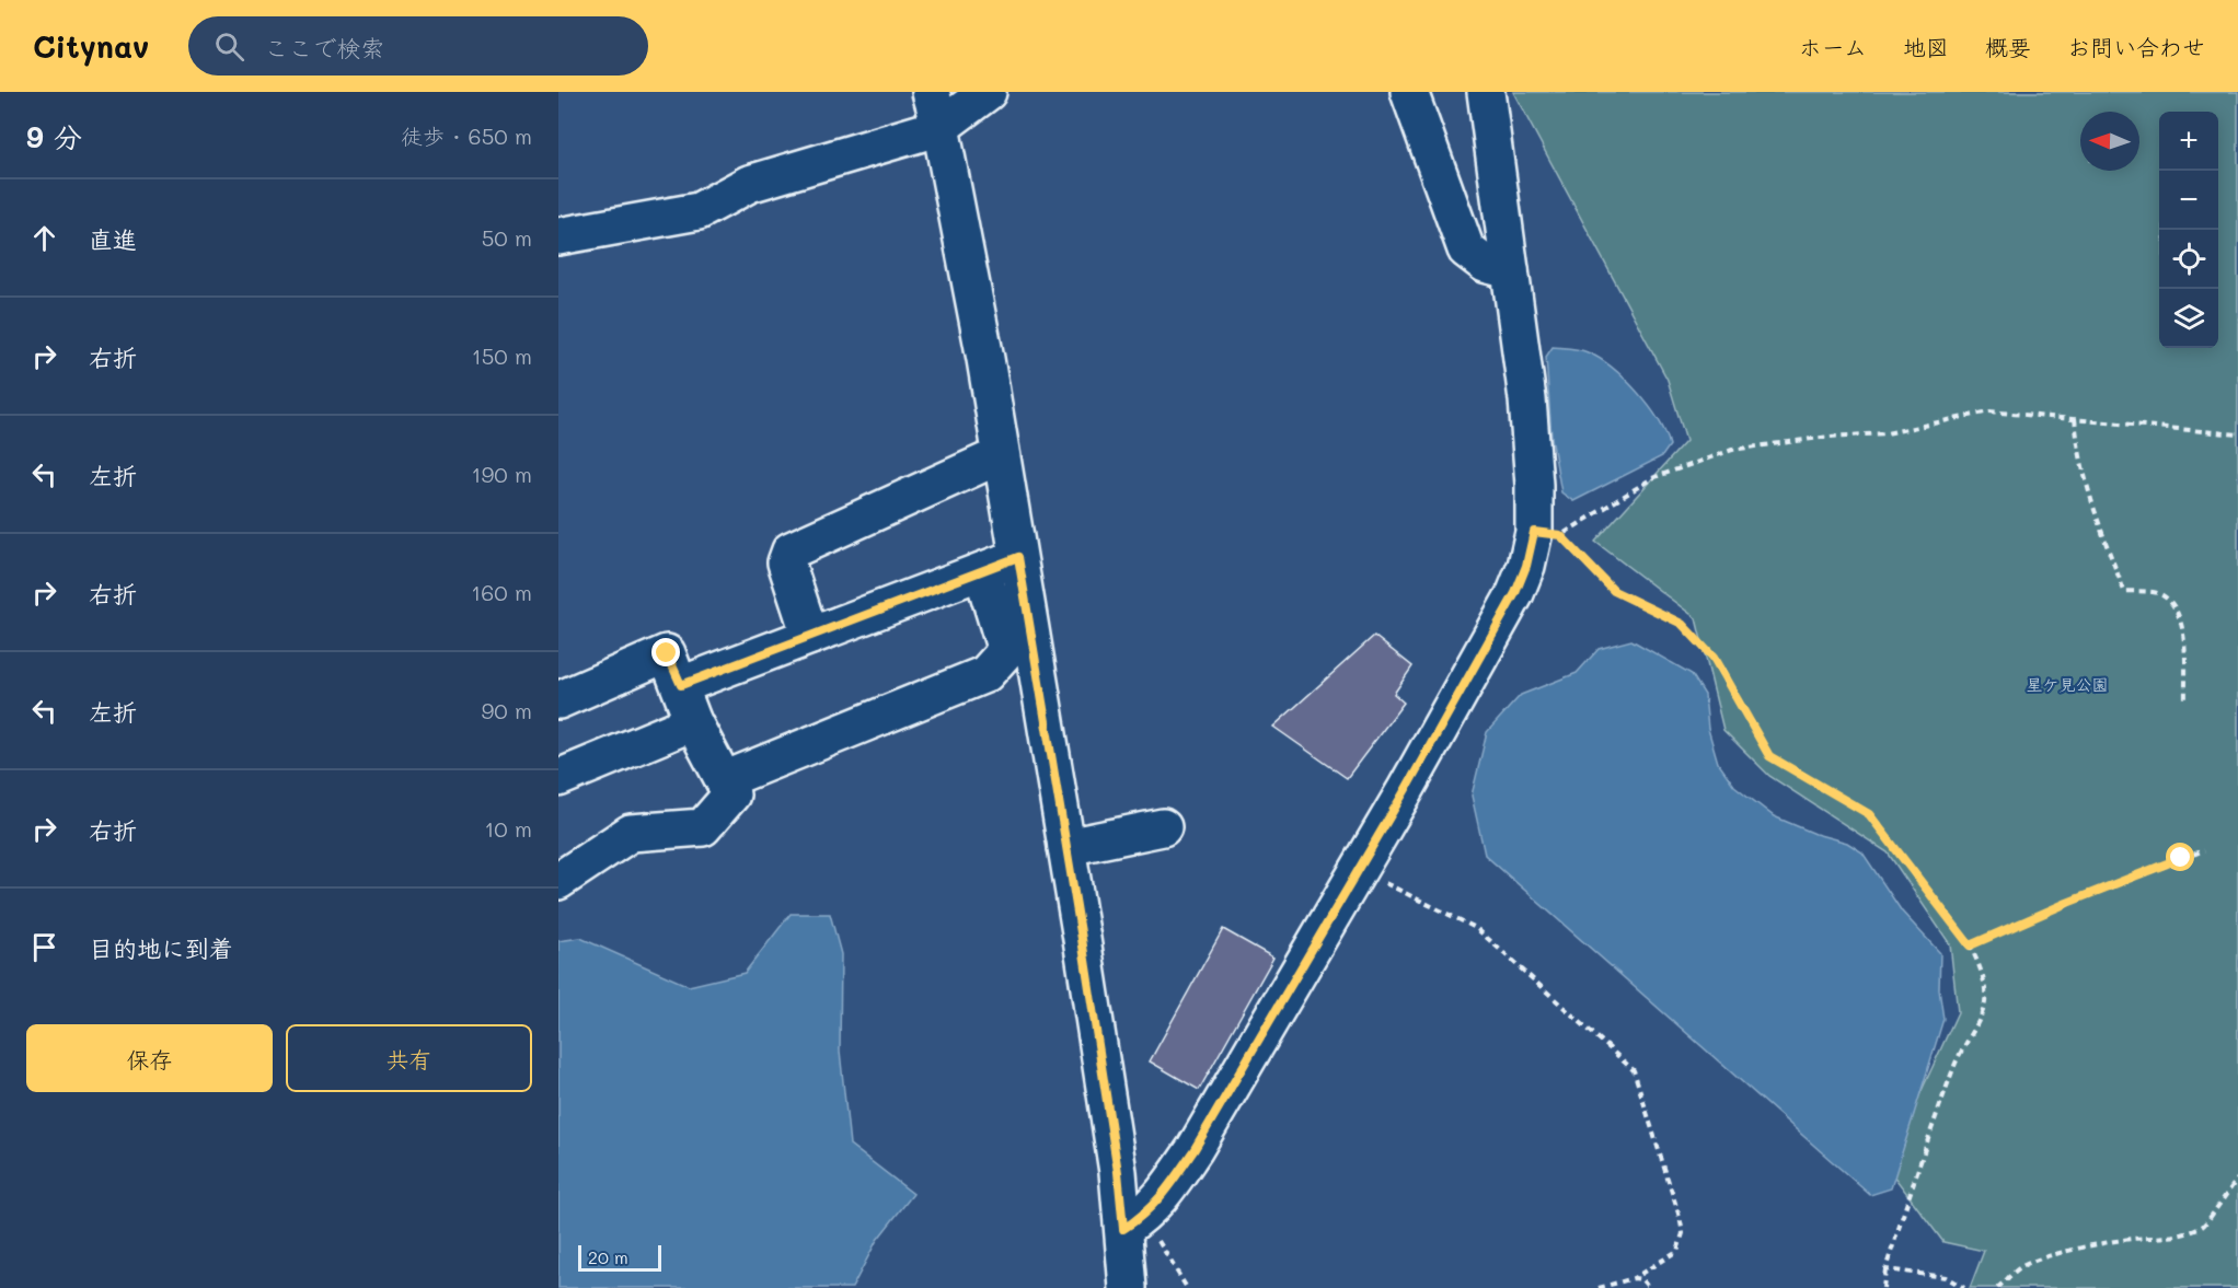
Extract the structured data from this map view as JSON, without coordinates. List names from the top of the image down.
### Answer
{
  "parks": ["星ケ見公園"],
  "scale_bar": "20 m",
  "north": "left",
  "page": {
    "header": "Citynav",
    "search": "ここで検索",
    "nav": [
      "ホーム",
      "地図",
      "概要",
      "お問い合わせ"
    ],
    "heading": ["9 分", "徒歩 · 650 m"],
    "map_buttons": ["+", "−"],
    "list": [
      ["直進", "50 m"],
      ["右折", "150 m"],
      ["左折", "190 m"],
      ["右折", "160 m"],
      ["左折", "90 m"],
      ["右折", "10 m"],
      "目的地に到着"
    ],
    "buttons": ["保存", "共有"],
    "scale": "20 m"
  }
}
